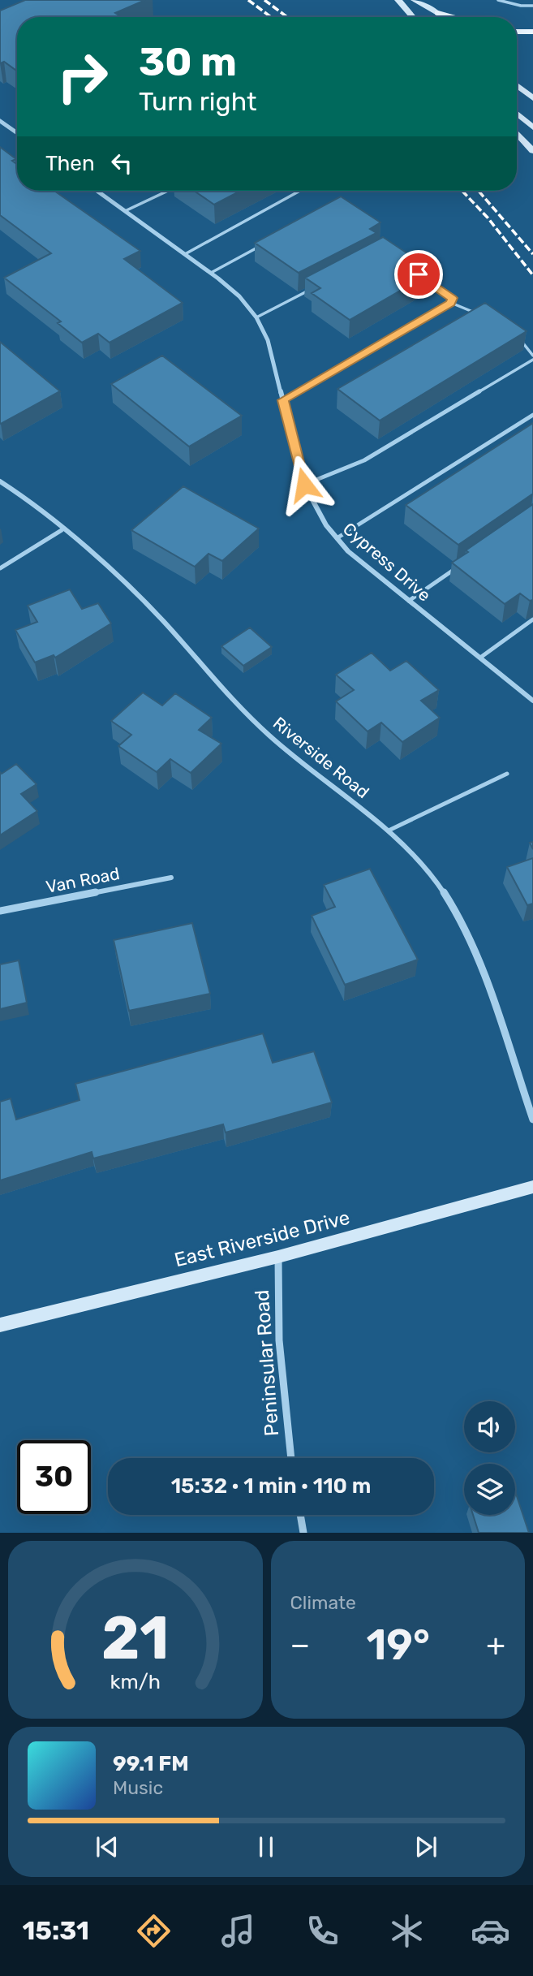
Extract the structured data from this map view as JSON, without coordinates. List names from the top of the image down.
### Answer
{
  "streets": {
    "street": [
      "Cypress Drive",
      "Riverside Road",
      "Van Road",
      "East Riverside Drive",
      "Peninsular Road"
    ]
  },
  "crossings": [
    ["East Riverside Drive", "Peninsular Road"]
  ],
  "page": {
    "turn": ["30 m", "Turn right"],
    "then": "Then",
    "limit": "30",
    "trip": "15:32 · 1 min · 110 m",
    "tile": "Climate",
    "heat": ["−", "19°", "+"],
    "song": ["99.1 FM", "Music"],
    "tabs": "15:31",
    "gauge": ["21", "km/h"]
  }
}
